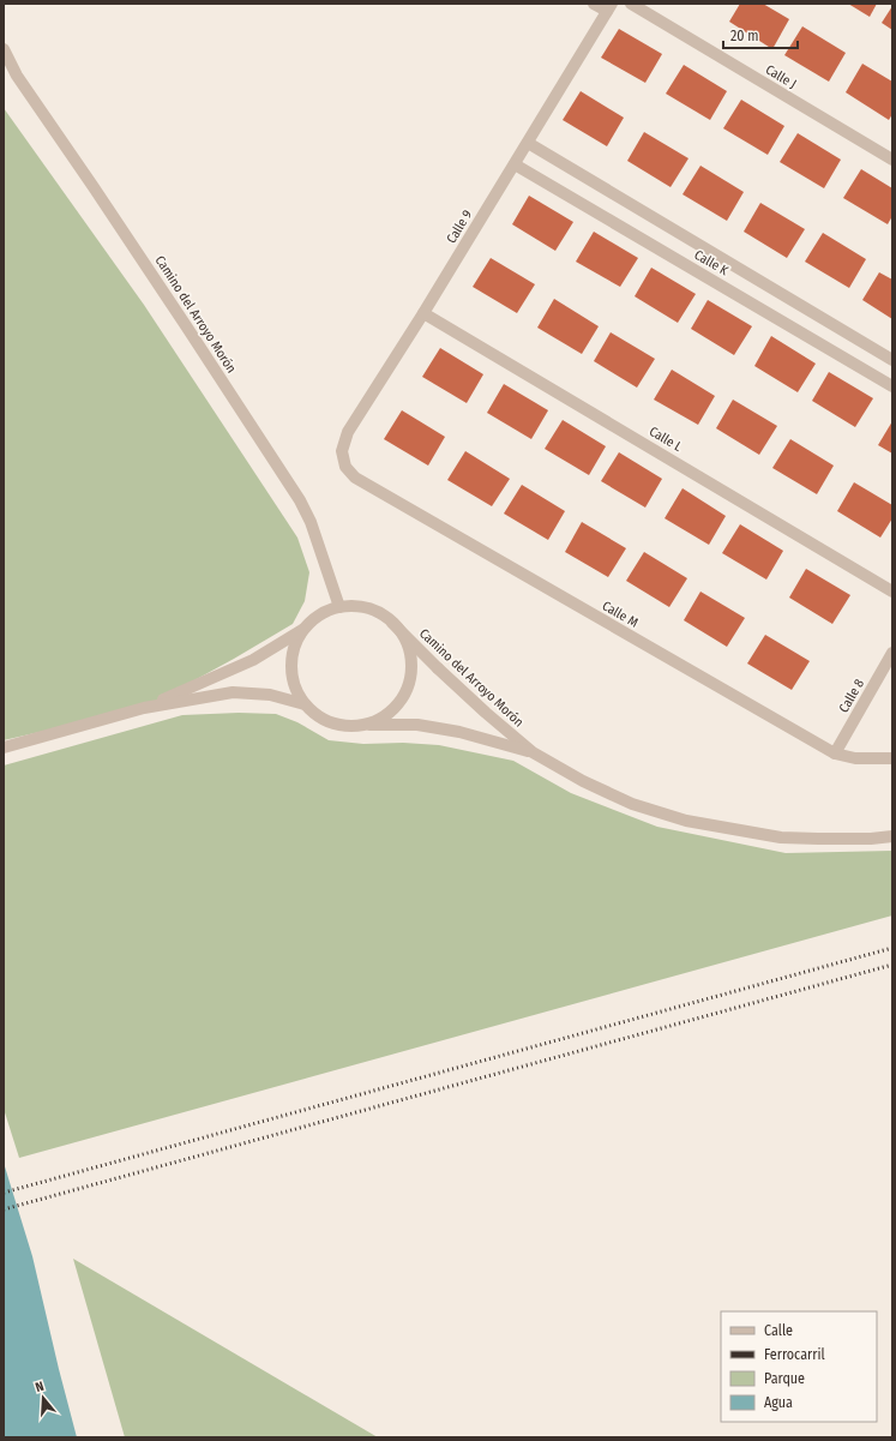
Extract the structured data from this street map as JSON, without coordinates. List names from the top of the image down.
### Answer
{
  "streets": {
    "street": [
      "Calle J",
      "Calle 9",
      "Calle K",
      "Camino del Arroyo Morón",
      "Calle L",
      "Calle M",
      "Calle 8"
    ]
  },
  "crossings": [
    ["Calle 9", "Calle K"],
    ["Calle 9", "Calle L"],
    ["Calle 9", "Calle M"],
    ["Calle M", "Calle 8"]
  ],
  "legend": [
    "Calle",
    "Ferrocarril",
    "Parque",
    "Agua"
  ],
  "scale_bar": "20 m",
  "north": "top"
}
